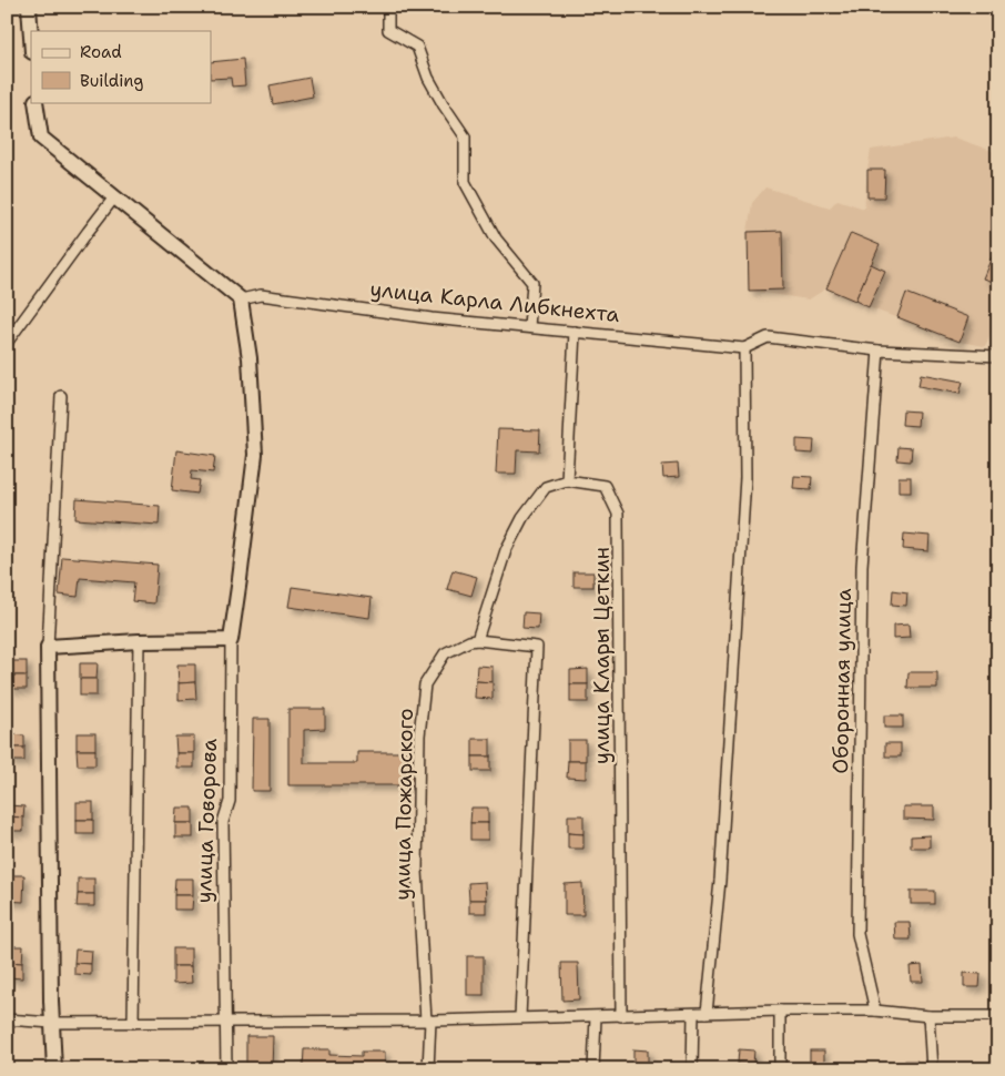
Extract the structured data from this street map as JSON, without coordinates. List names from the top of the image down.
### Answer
{
  "streets": {
    "street": [
      "улица Карла Либкнехта",
      "улица Клары Цеткин",
      "Оборонная улица",
      "улица Пожарского",
      "улица Говорова"
    ]
  },
  "crossings": [
    ["улица Карла Либкнехта", "Оборонная улица"],
    ["улица Карла Либкнехта", "улица Говорова"]
  ],
  "legend": ["Road", "Building"]
}
